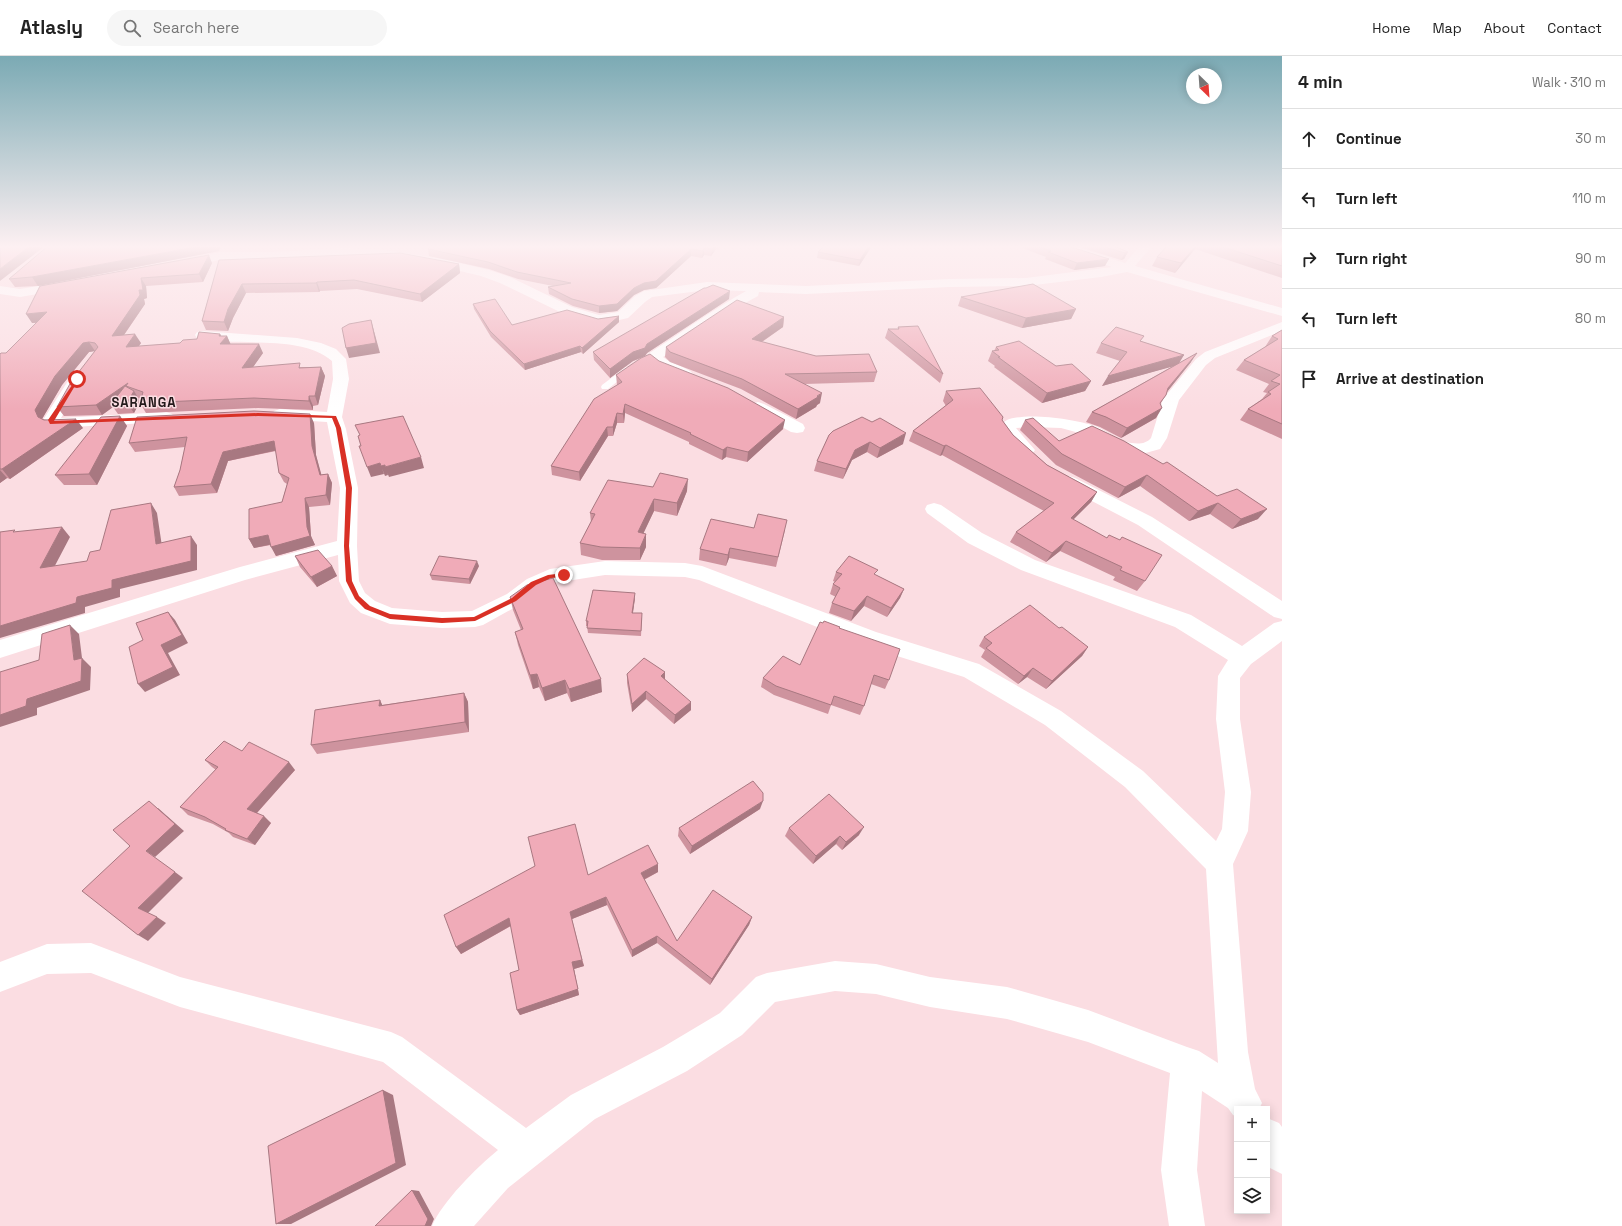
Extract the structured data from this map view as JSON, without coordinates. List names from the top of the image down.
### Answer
{
  "districts": ["SARANGA"],
  "north": "bottom right",
  "page": {
    "header": "Atlasly",
    "search": "Search here",
    "nav": [
      "Home",
      "Map",
      "About",
      "Contact"
    ],
    "heading": ["4 min", "Walk · 310 m"],
    "list": [
      ["Continue", "30 m"],
      ["Turn left", "110 m"],
      ["Turn right", "90 m"],
      ["Turn left", "80 m"],
      "Arrive at destination"
    ],
    "map_buttons": ["+", "−"]
  }
}
